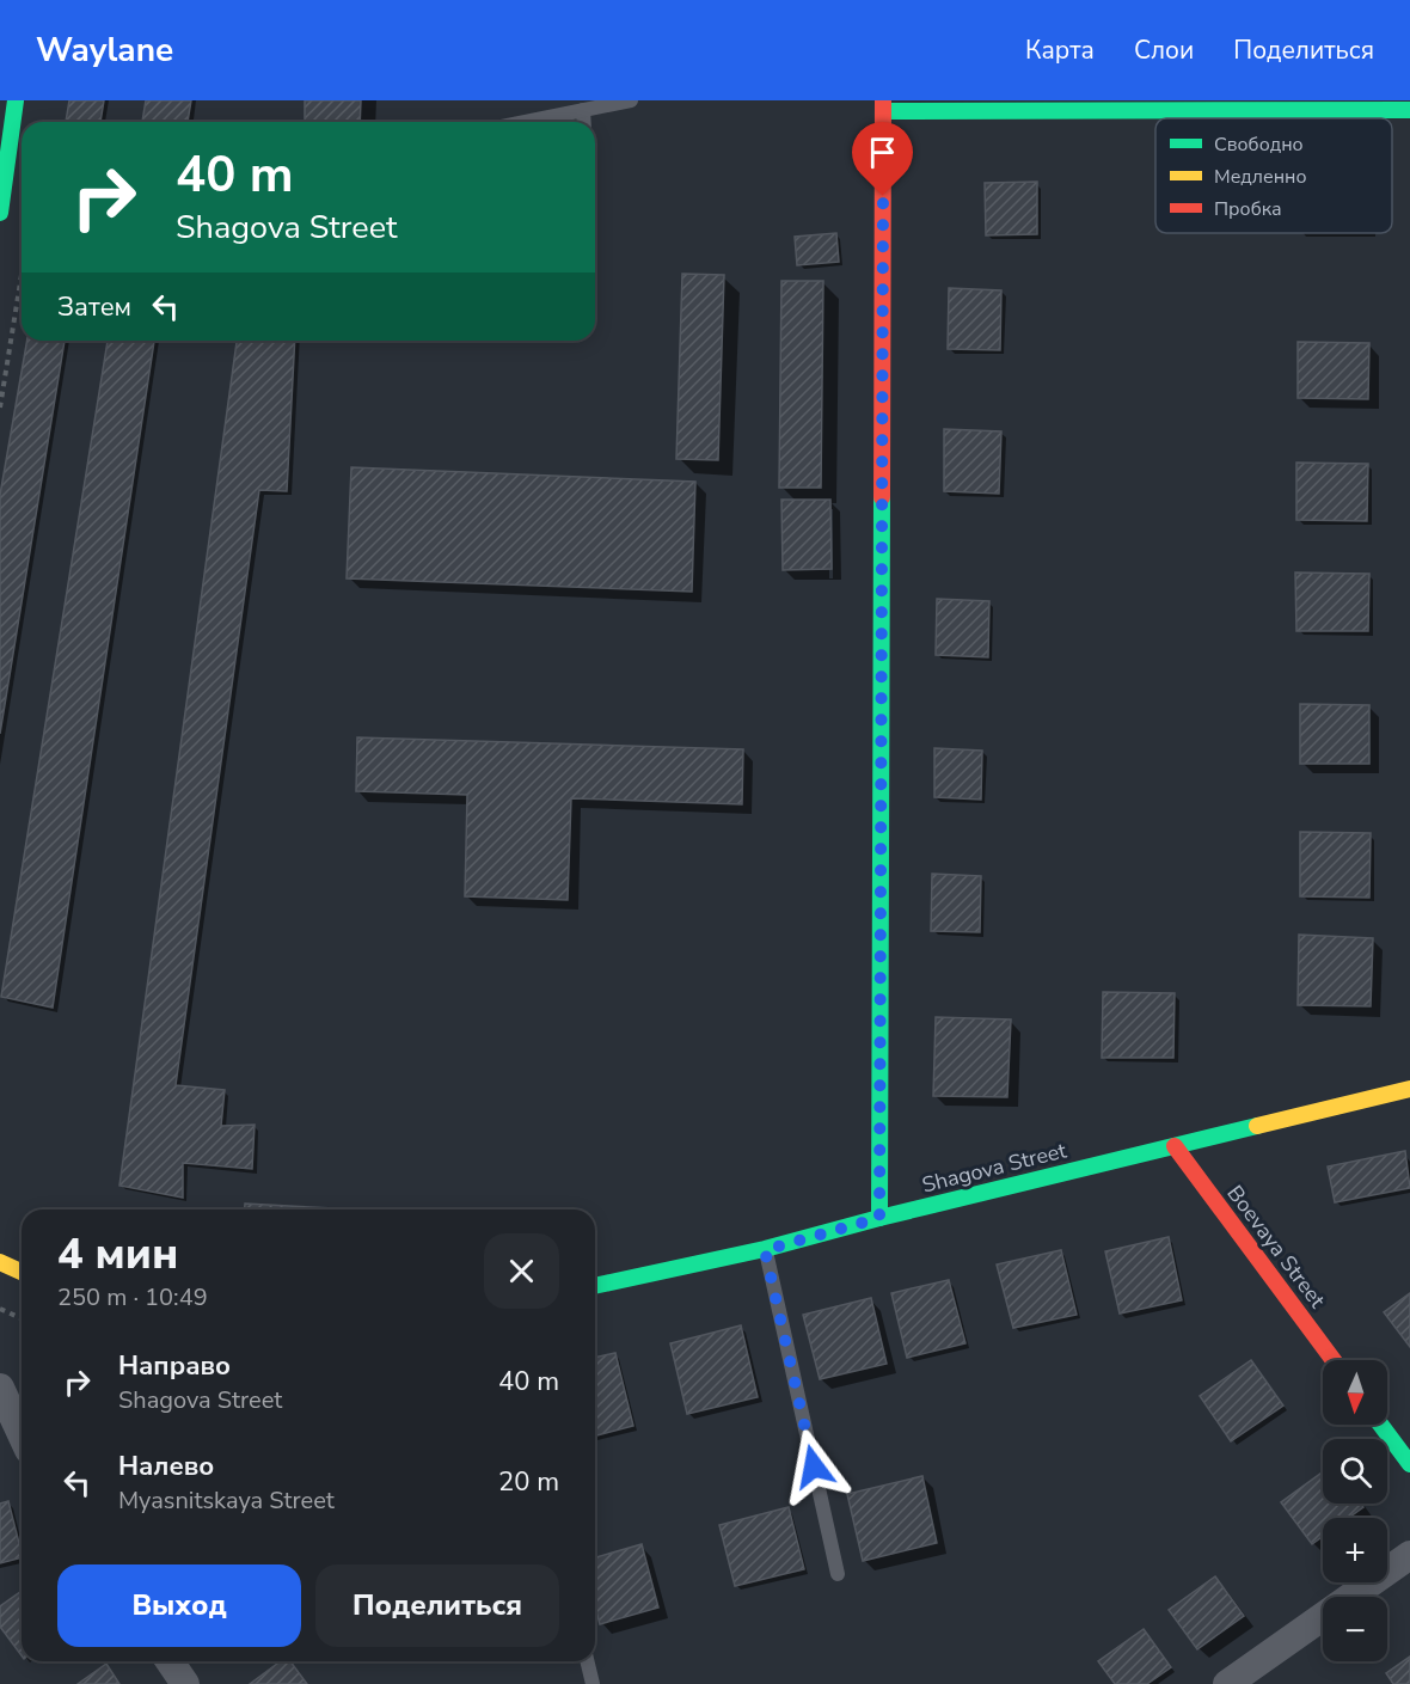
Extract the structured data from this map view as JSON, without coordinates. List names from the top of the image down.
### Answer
{
  "streets": {
    "street": ["Shagova Street", "Boevaya Street"]
  },
  "crossings": [
    ["Shagova Street", "Boevaya Street"]
  ],
  "legend": ["Свободно", "Медленно", "Пробка"],
  "north": "bottom",
  "page": {
    "header": "Waylane",
    "nav": ["Карта", "Слои", "Поделиться"],
    "turn": ["40 m", "Shagova Street"],
    "then": "Затем",
    "heading": ["4 мин", "250 m · 10:49"],
    "list": [
      {
        "name": "Направо",
        "note": "Shagova Street",
        "value": "40 m"
      },
      {
        "name": "Налево",
        "note": "Myasnitskaya Street",
        "value": "20 m"
      }
    ],
    "map_buttons": ["+", "−"],
    "buttons": ["Выход", "Поделиться"]
  }
}
